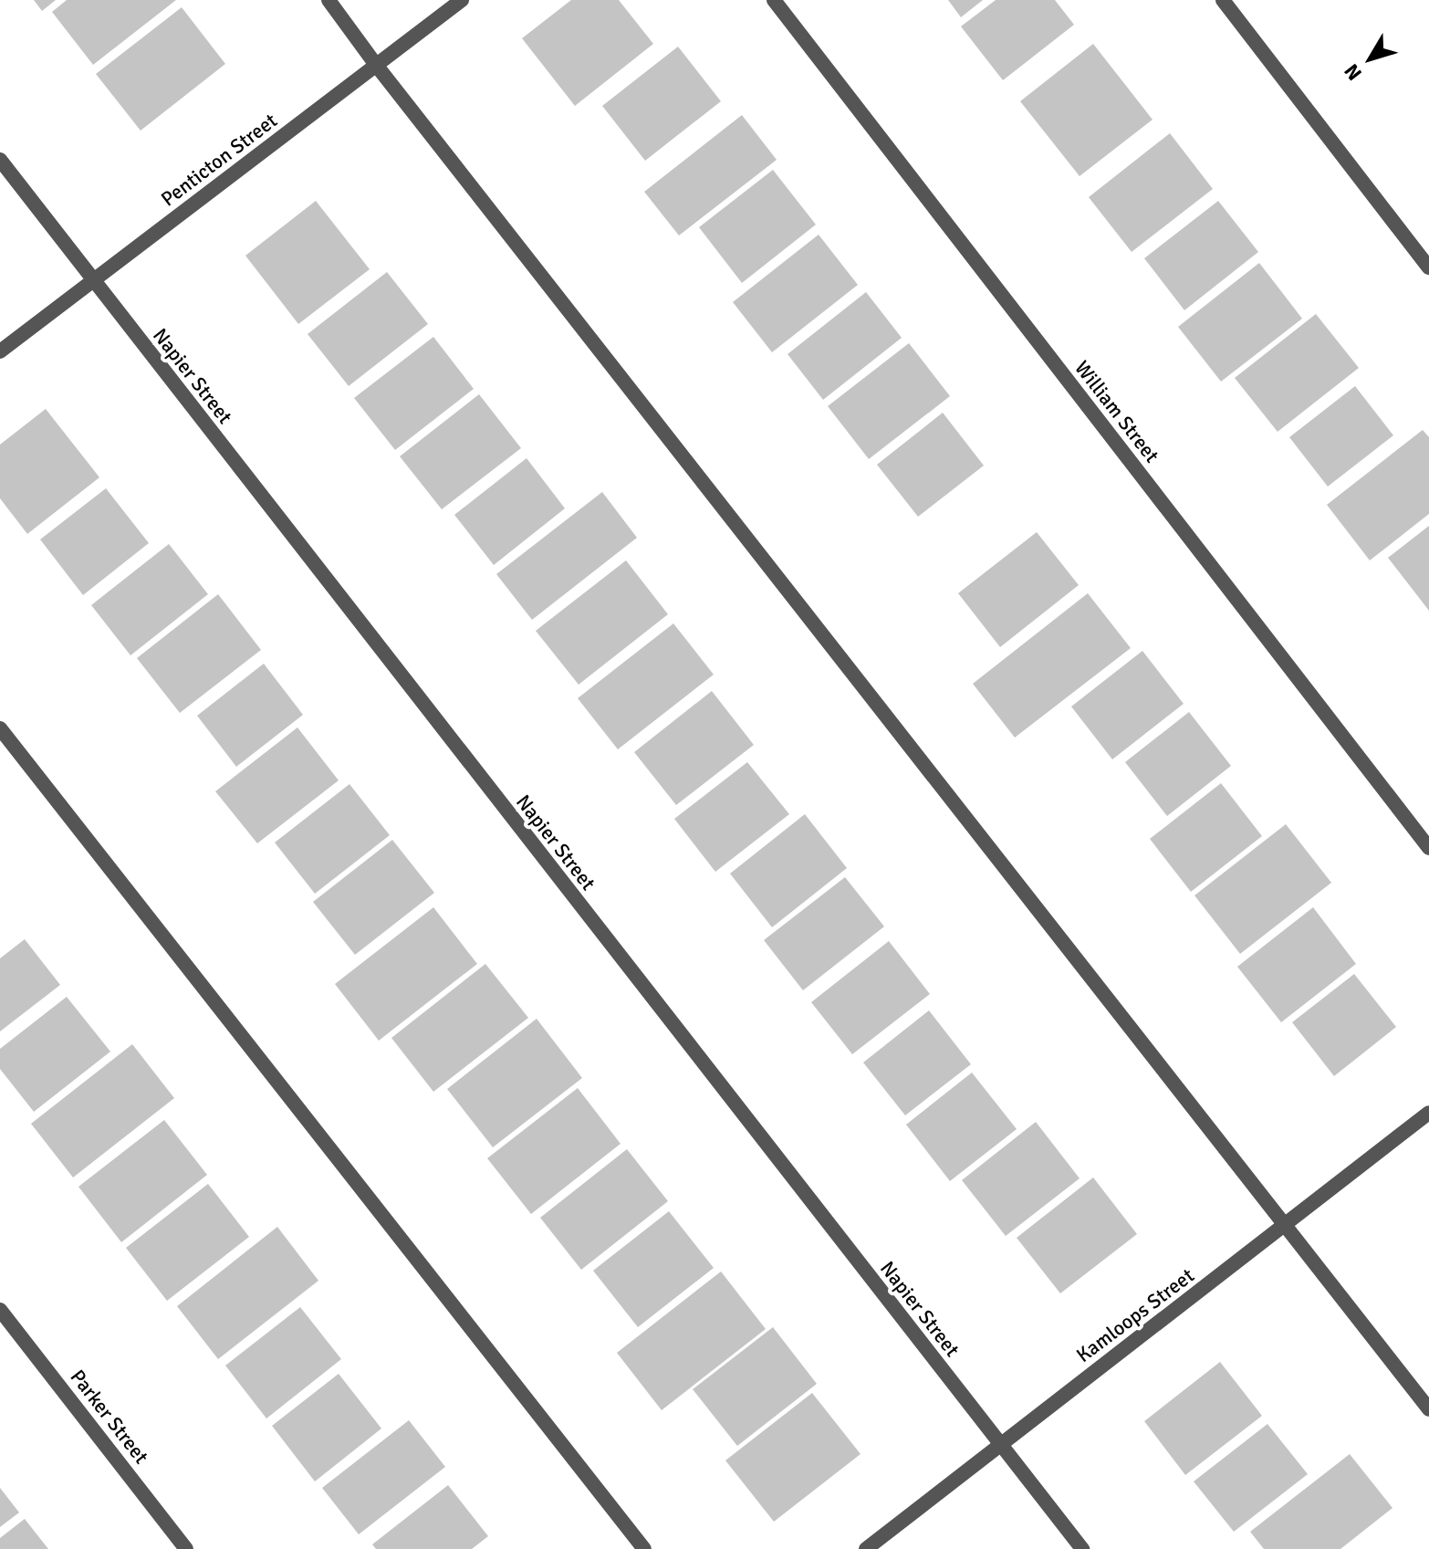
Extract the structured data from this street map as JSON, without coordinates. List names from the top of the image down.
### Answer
{
  "streets": {
    "street": [
      "Penticton Street",
      "Napier Street",
      "William Street",
      "Kamloops Street",
      "Parker Street"
    ]
  },
  "crossings": [
    ["Penticton Street", "Napier Street"],
    ["Napier Street", "Kamloops Street"]
  ],
  "north": "bottom left"
}
